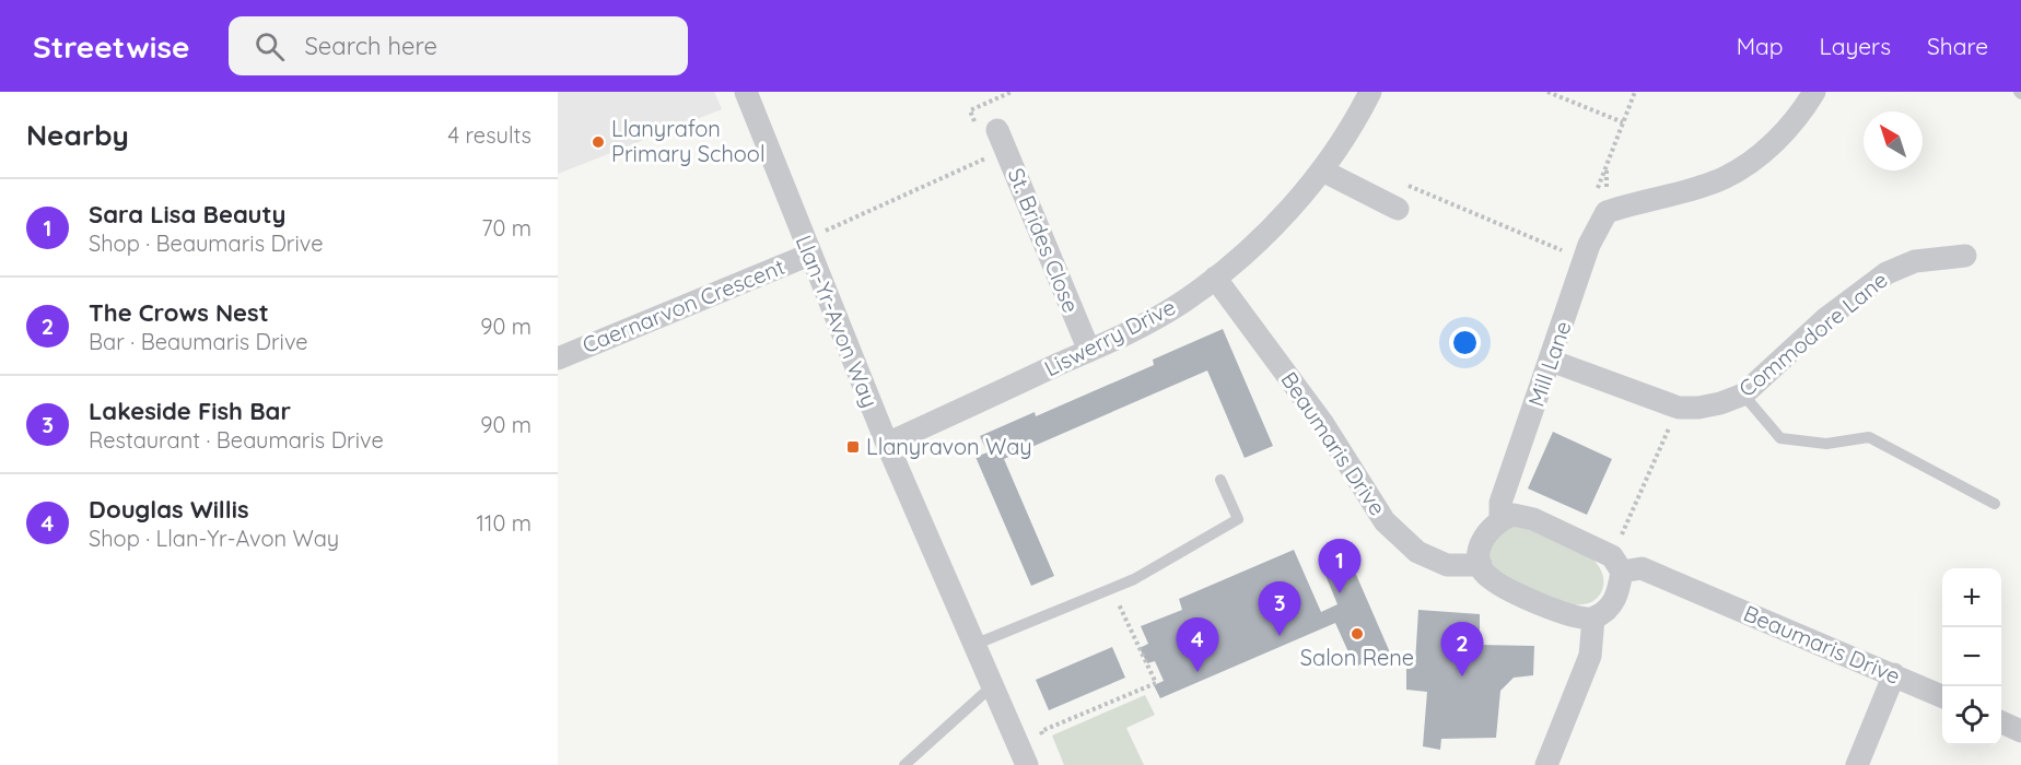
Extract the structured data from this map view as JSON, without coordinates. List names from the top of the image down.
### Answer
{
  "streets": {
    "street": [
      "St. Brides Close",
      "Caernarvon Crescent",
      "Llan-Yr-Avon Way",
      "Commodore Lane",
      "Liswerry Drive",
      "Mill Lane",
      "Beaumaris Drive"
    ]
  },
  "crossings": [
    ["St. Brides Close", "Liswerry Drive"],
    ["Caernarvon Crescent", "Llan-Yr-Avon Way"],
    ["Llan-Yr-Avon Way", "Liswerry Drive"],
    ["Commodore Lane", "Mill Lane"],
    ["Liswerry Drive", "Beaumaris Drive"]
  ],
  "places": {
    "other": ["Llanyrafon Primary School", "Salon Rene"],
    "transit": ["Llanyravon Way"]
  },
  "north": "top left",
  "page": {
    "header": "Streetwise",
    "search": "Search here",
    "nav": ["Map", "Layers", "Share"],
    "heading": ["Nearby", "4 results"],
    "list": [
      {
        "mark": "1",
        "name": "Sara Lisa Beauty",
        "note": "Shop · Beaumaris Drive",
        "value": "70 m"
      },
      {
        "mark": "2",
        "name": "The Crows Nest",
        "note": "Bar · Beaumaris Drive",
        "value": "90 m"
      },
      {
        "mark": "3",
        "name": "Lakeside Fish Bar",
        "note": "Restaurant · Beaumaris Drive",
        "value": "90 m"
      },
      {
        "mark": "4",
        "name": "Douglas Willis",
        "note": "Shop · Llan-Yr-Avon Way",
        "value": "110 m"
      }
    ],
    "pins": [
      "1",
      "3",
      "4",
      "2"
    ],
    "map_buttons": ["+", "−"]
  }
}
